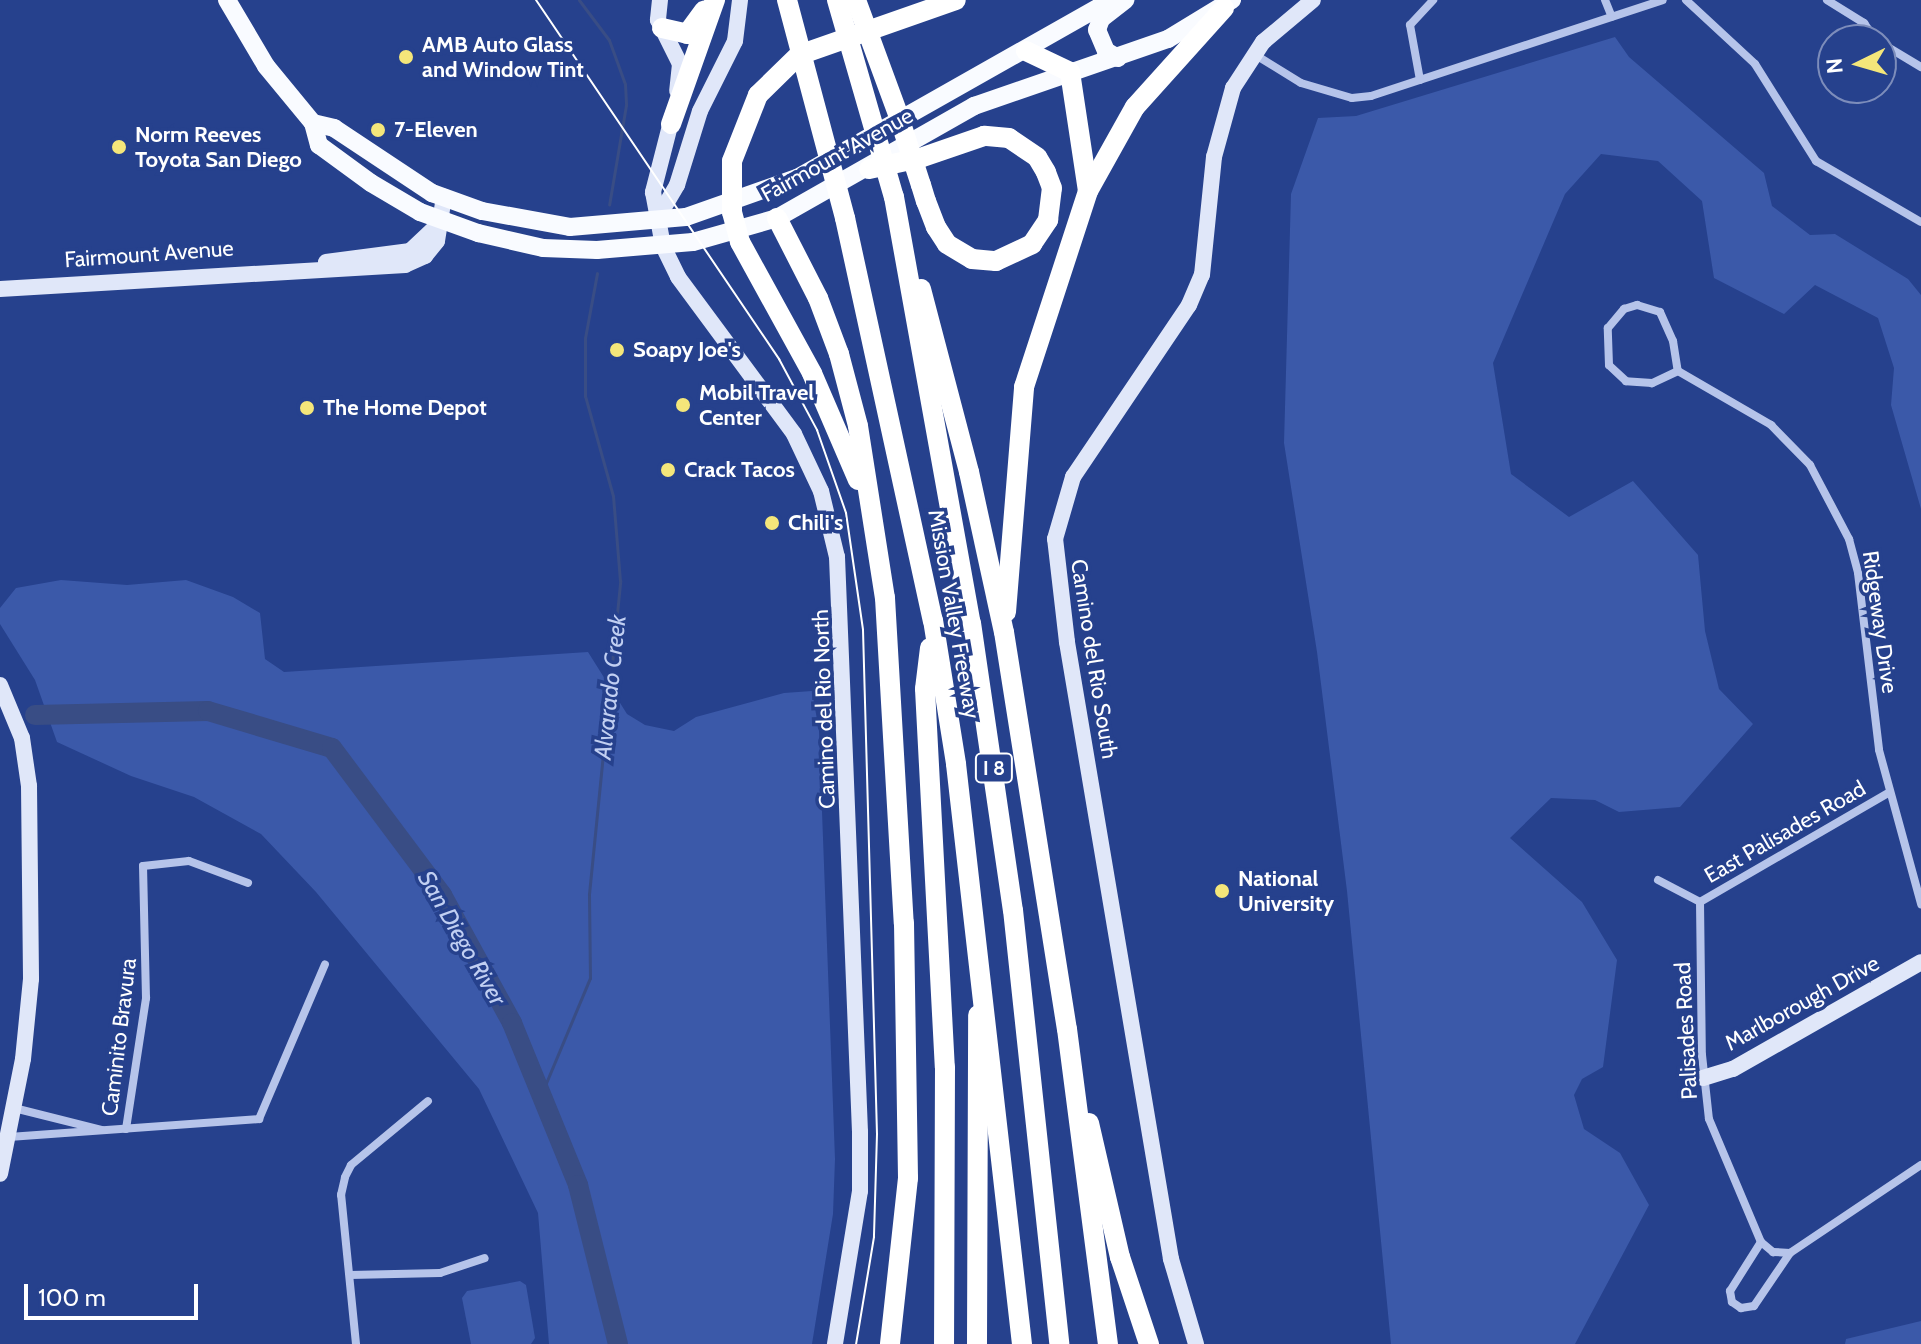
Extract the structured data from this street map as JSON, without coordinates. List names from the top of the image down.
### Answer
{
  "streets": {
    "highway": ["Mission Valley Freeway", "I 8"],
    "main road": ["Fairmount Avenue"],
    "street": [
      "Ridgeway Drive",
      "Camino del Rio South",
      "Camino del Rio North",
      "East Palisades Road",
      "Marlborough Drive",
      "Palisades Road",
      "Caminito Bravura"
    ]
  },
  "crossings": [
    ["Fairmount Avenue", "Camino del Rio North"],
    ["Ridgeway Drive", "East Palisades Road"],
    ["East Palisades Road", "Palisades Road"],
    ["Marlborough Drive", "Palisades Road"]
  ],
  "water": ["Alvarado Creek", "San Diego River"],
  "places": [
    "AMB Auto Glass and Window Tint",
    "7-Eleven",
    "Norm Reeves Toyota San Diego",
    "Soapy Joe's",
    "Mobil Travel Center",
    "The Home Depot",
    "Crack Tacos",
    "Chili's",
    "National University"
  ],
  "scale_bar": "100 m",
  "north": "left"
}
